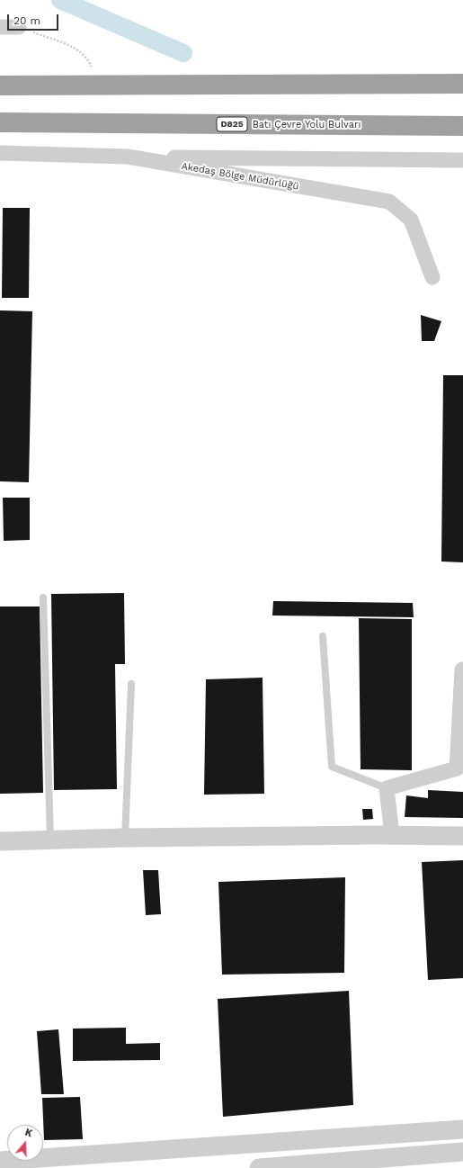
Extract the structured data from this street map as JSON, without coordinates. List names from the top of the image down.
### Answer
{
  "streets": {
    "highway": ["D825", "Batı Çevre Yolu Bulvarı"],
    "street": ["Akedaş Bölge Müdürlüğü"]
  },
  "scale_bar": "20 m",
  "north": "top"
}
